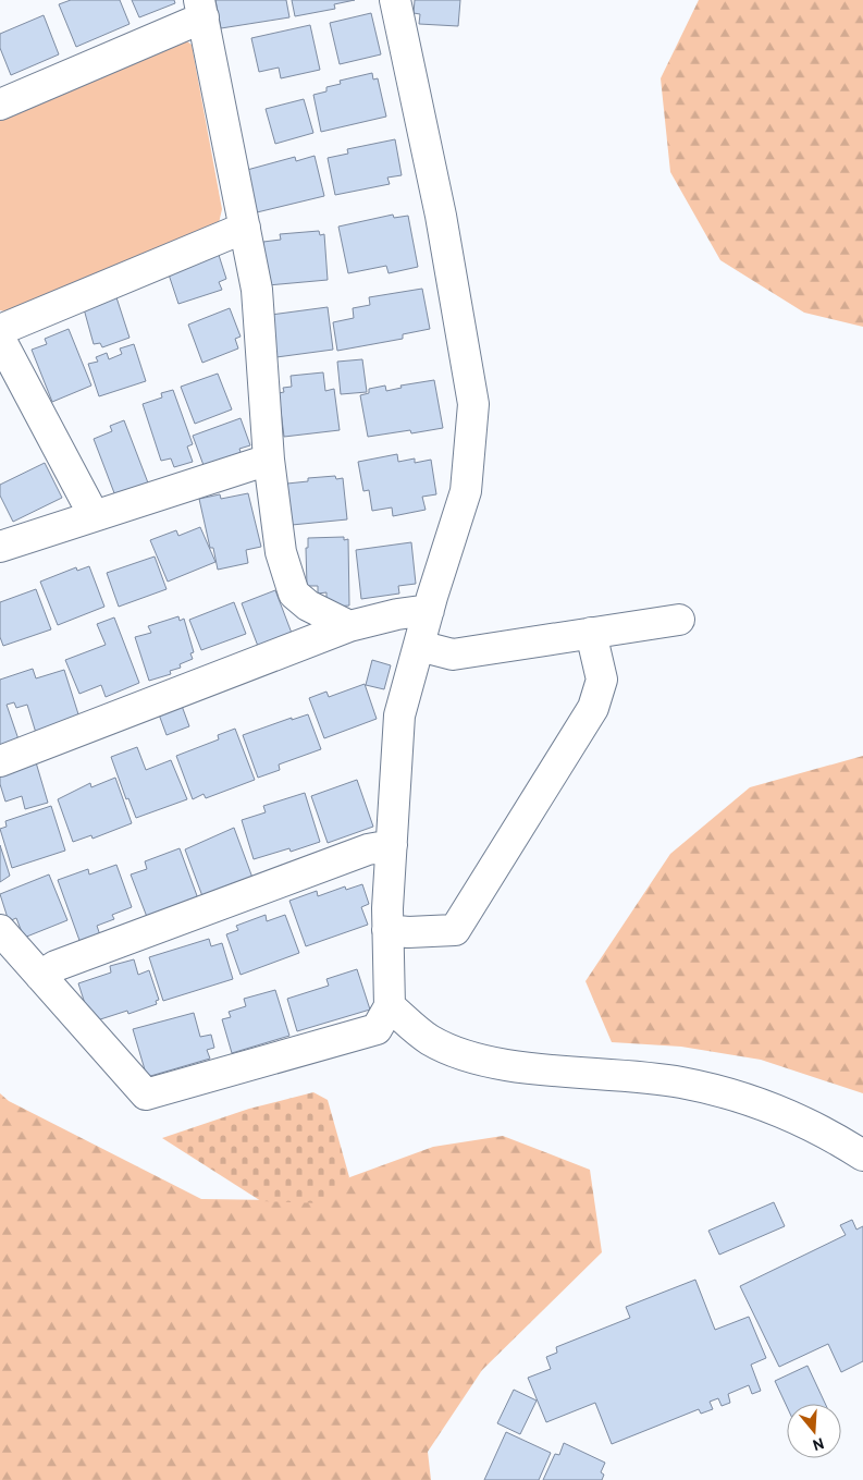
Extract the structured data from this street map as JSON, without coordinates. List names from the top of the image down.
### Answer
{
  "north": "bottom"
}
